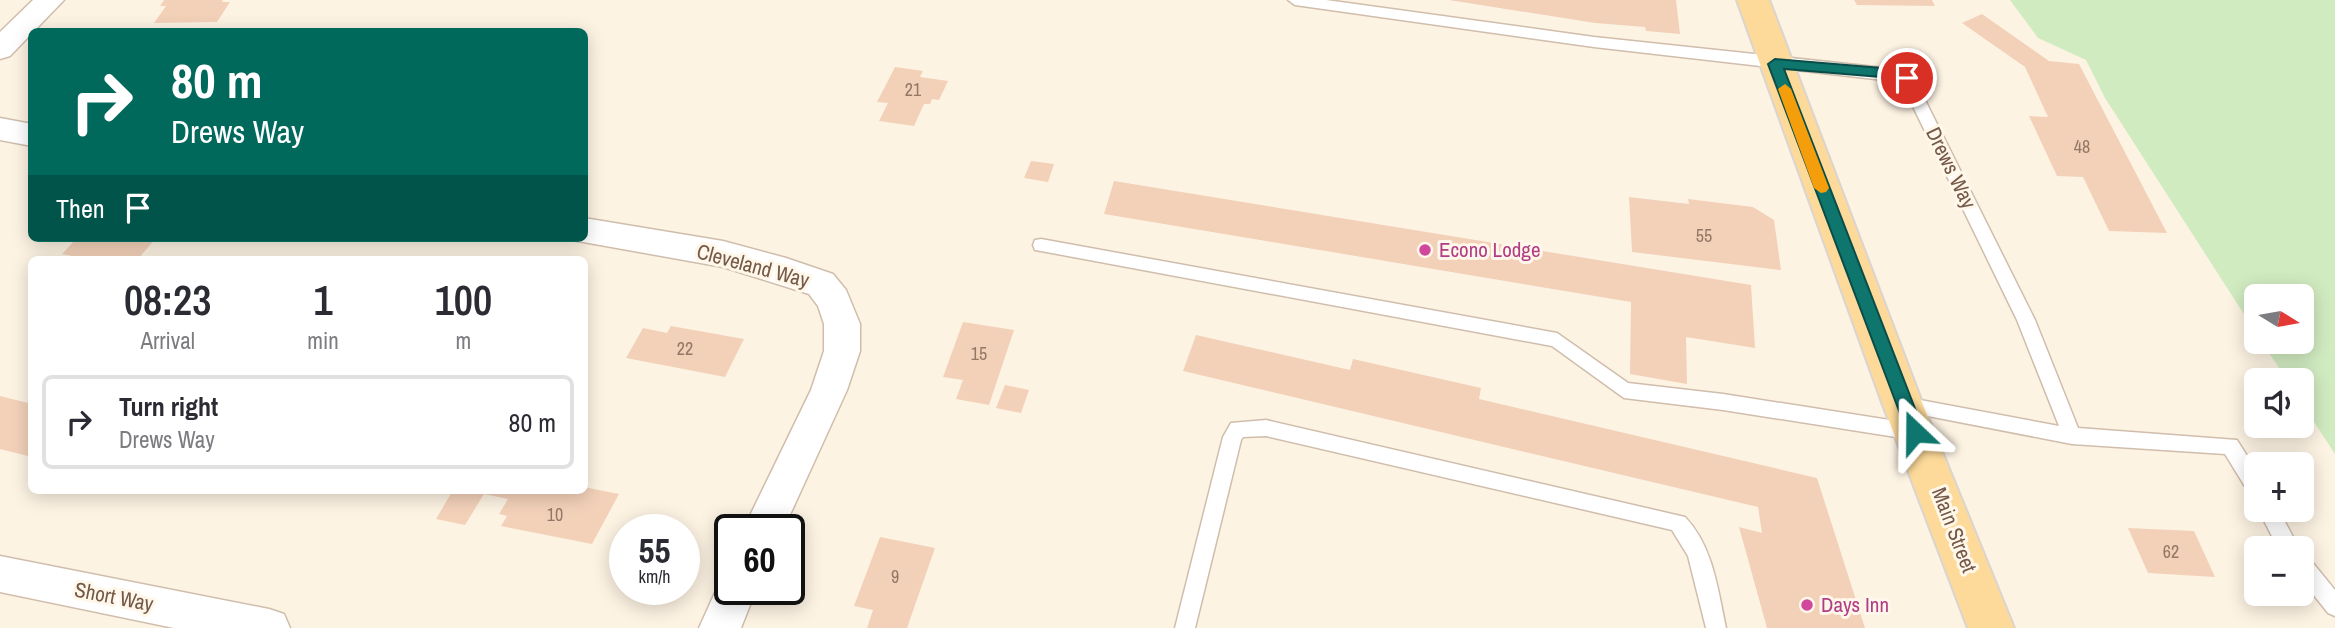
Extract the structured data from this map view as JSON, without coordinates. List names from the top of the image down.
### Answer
{
  "streets": {
    "main road": ["Main Street"],
    "street": ["Cleveland Way", "Short Way"],
    "lane": ["Drews Way"]
  },
  "crossings": [
    ["Drews Way", "Main Street"]
  ],
  "places": ["Econo Lodge", "Days Inn"],
  "house_numbers": [
    "21",
    "48",
    "55",
    "22",
    "15",
    "10",
    "62",
    "9"
  ],
  "north": "right",
  "page": {
    "turn": ["80 m", "Drews Way"],
    "then": "Then",
    "eta": [
      "08:23",
      "Arrival",
      "1",
      "min",
      "100",
      "m"
    ],
    "map_buttons": ["+", "−"],
    "list": [
      {
        "name": "Turn right",
        "note": "Drews Way",
        "value": "80 m"
      }
    ],
    "speed": "55 km/h",
    "limit": "60"
  }
}
